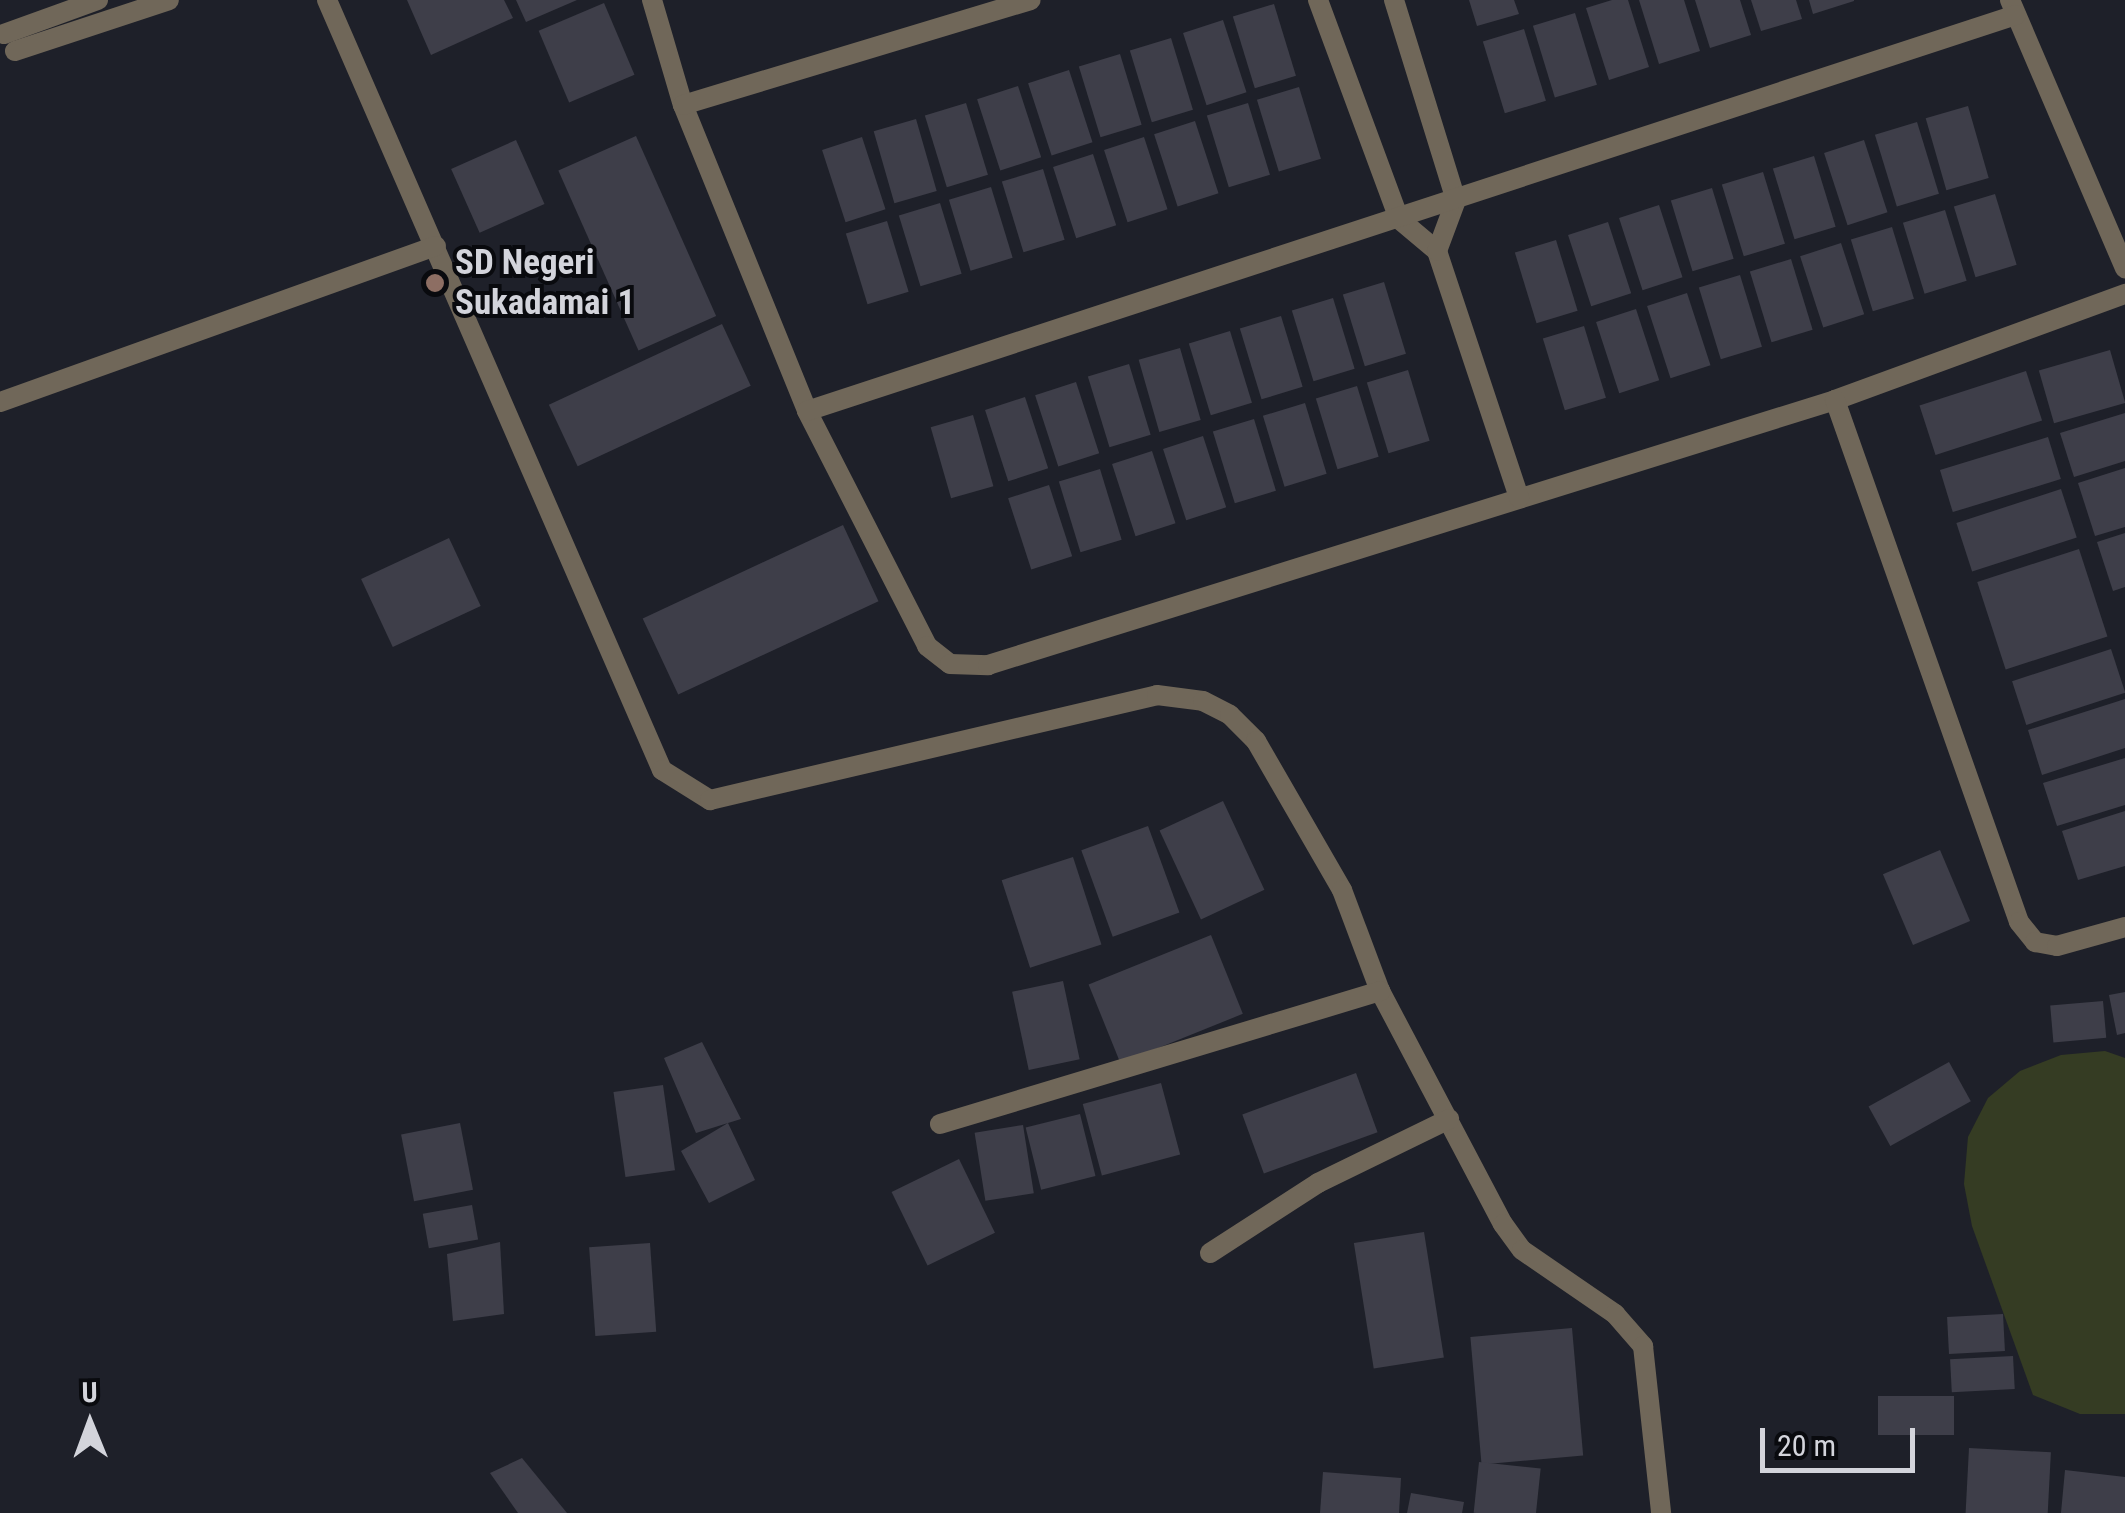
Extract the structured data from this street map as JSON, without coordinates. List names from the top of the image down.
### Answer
{
  "places": ["SD Negeri Sukadamai 1"],
  "scale_bar": "20 m",
  "north": "top"
}
